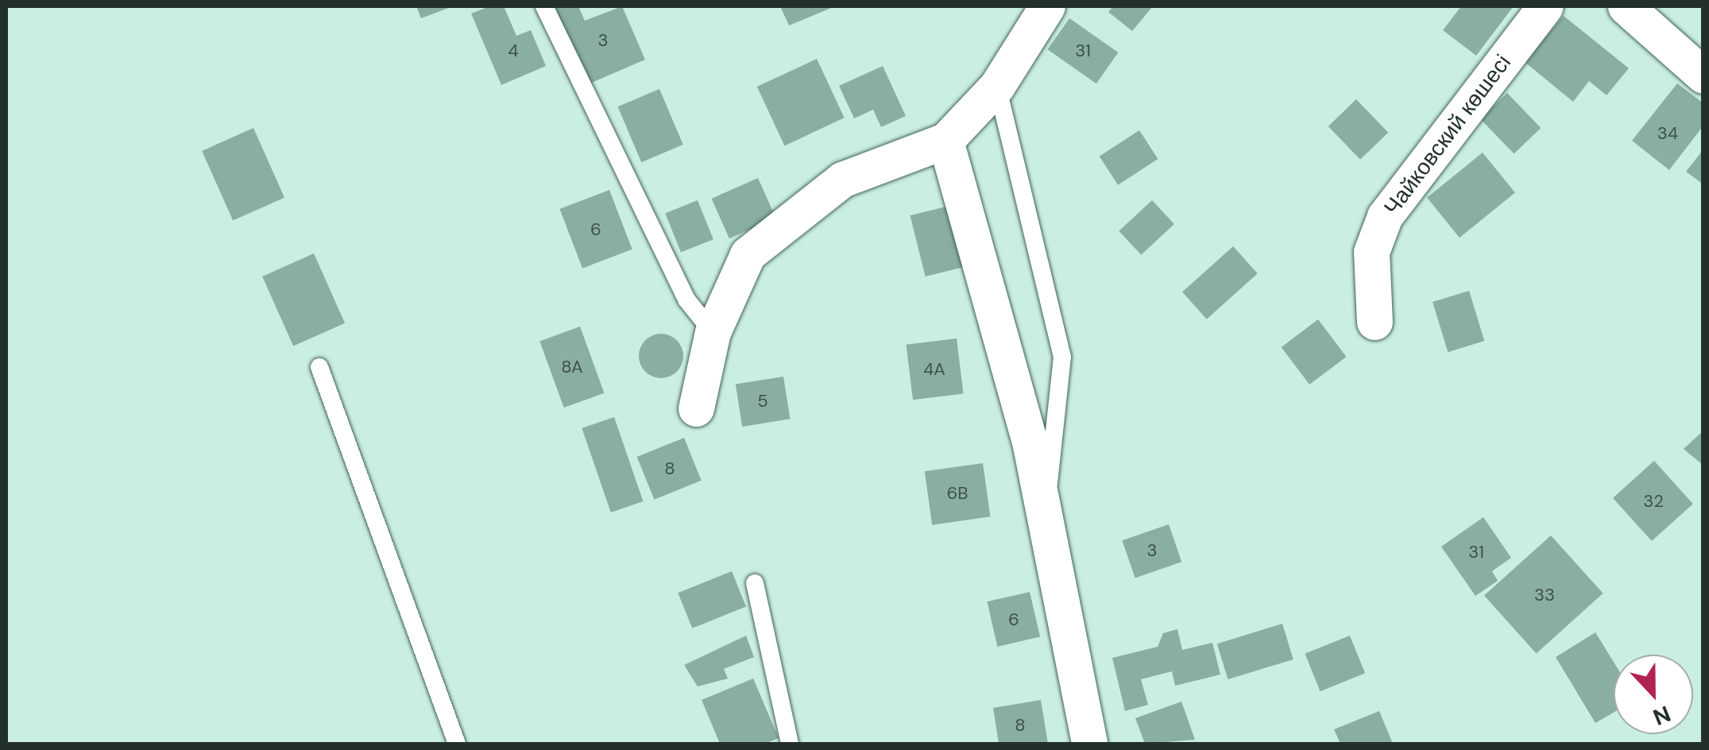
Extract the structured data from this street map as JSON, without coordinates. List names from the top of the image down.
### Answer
{
  "streets": {
    "street": ["Чайковский көшесі"]
  },
  "house_numbers": [
    "3",
    "4",
    "31",
    "34",
    "6",
    "8A",
    "4A",
    "5",
    "8",
    "6B",
    "32",
    "3",
    "31",
    "33",
    "6",
    "8"
  ],
  "north": "bottom"
}
